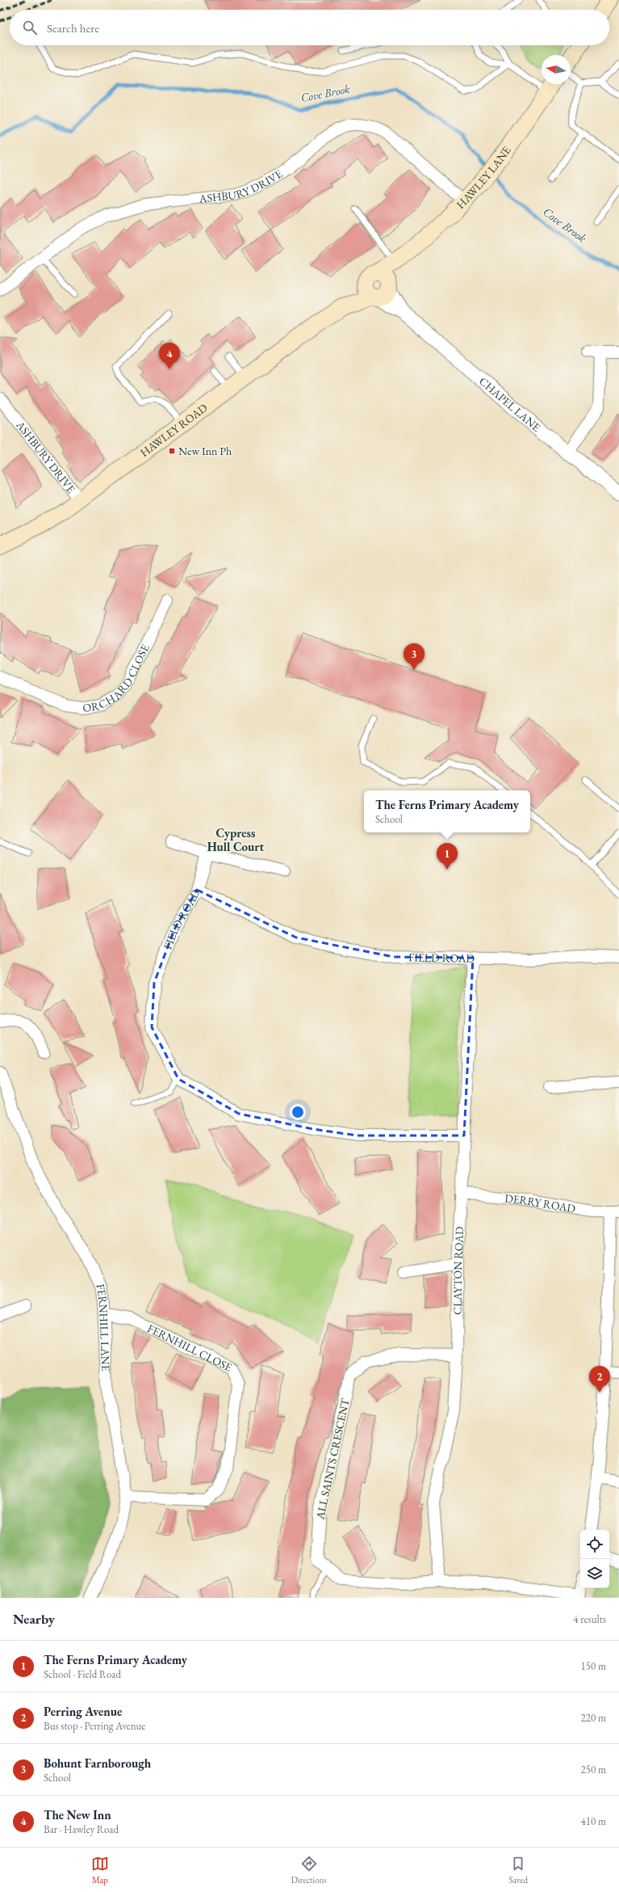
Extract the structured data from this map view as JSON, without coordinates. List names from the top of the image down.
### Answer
{
  "streets": {
    "main road": ["HAWLEY LANE", "HAWLEY ROAD"],
    "street": [
      "ASHBURY DRIVE",
      "CHAPEL LANE",
      "ORCHARD CLOSE",
      "FIELD ROAD",
      "DERRY ROAD",
      "CLAYTON ROAD",
      "FERNHILL LANE",
      "FERNHILL CLOSE",
      "ALL SAINTS CRESCENT"
    ]
  },
  "crossings": [
    ["HAWLEY LANE", "ASHBURY DRIVE"],
    ["HAWLEY LANE", "CHAPEL LANE"],
    ["HAWLEY LANE", "HAWLEY ROAD"],
    ["ASHBURY DRIVE", "HAWLEY ROAD"],
    ["CHAPEL LANE", "HAWLEY ROAD"],
    ["FIELD ROAD", "CLAYTON ROAD"],
    ["DERRY ROAD", "CLAYTON ROAD"],
    ["CLAYTON ROAD", "ALL SAINTS CRESCENT"],
    ["FERNHILL LANE", "FERNHILL CLOSE"]
  ],
  "districts": ["Cypress Hull Court"],
  "water": ["Cove Brook"],
  "places": {
    "transit": ["New Inn Ph"]
  },
  "north": "left",
  "page": {
    "search": "Search here",
    "pins": [
      "4",
      "3",
      "1",
      "2"
    ],
    "popup": ["The Ferns Primary Academy", "School"],
    "heading": ["Nearby", "4 results"],
    "list": [
      {
        "mark": "1",
        "name": "The Ferns Primary Academy",
        "note": "School · Field Road",
        "value": "150 m"
      },
      {
        "mark": "2",
        "name": "Perring Avenue",
        "note": "Bus stop · Perring Avenue",
        "value": "220 m"
      },
      {
        "mark": "3",
        "name": "Bohunt Farnborough",
        "note": "School",
        "value": "250 m"
      },
      {
        "mark": "4",
        "name": "The New Inn",
        "note": "Bar · Hawley Road",
        "value": "410 m"
      }
    ],
    "nav": ["Map", "Directions", "Saved"]
  }
}
